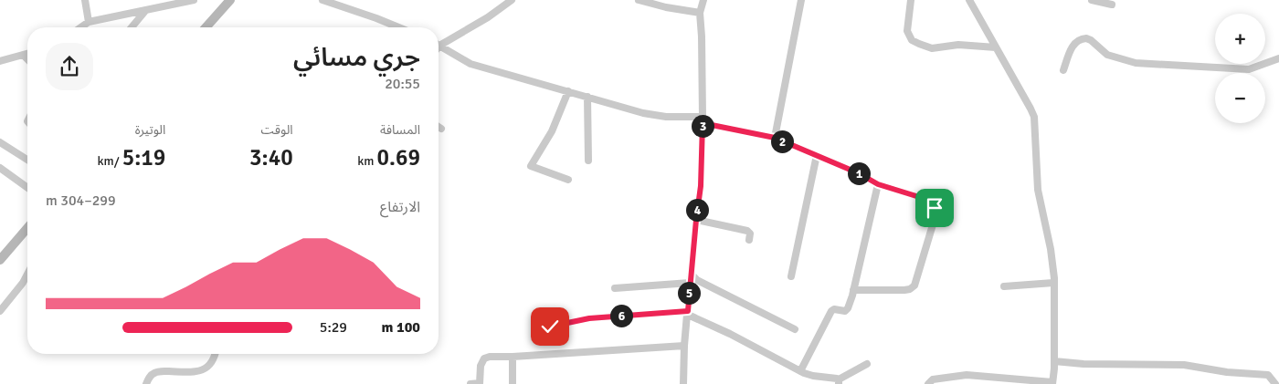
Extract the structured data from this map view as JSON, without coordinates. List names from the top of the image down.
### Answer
{
  "page": {
    "map_buttons": ["+", "−"],
    "heading": ["جري مسائي", "20:55"],
    "stats": [
      ["المسافة", "0.69 km"],
      ["الوقت", "3:40"],
      ["الوتيرة", "5:19 /km"]
    ],
    "pins": [
      "3",
      "2",
      "1",
      "4",
      "5",
      "6"
    ],
    "chart": ["الارتفاع", "299–304 m"],
    "list": [
      {
        "name": "100 m",
        "note": "5:29"
      }
    ]
  }
}
